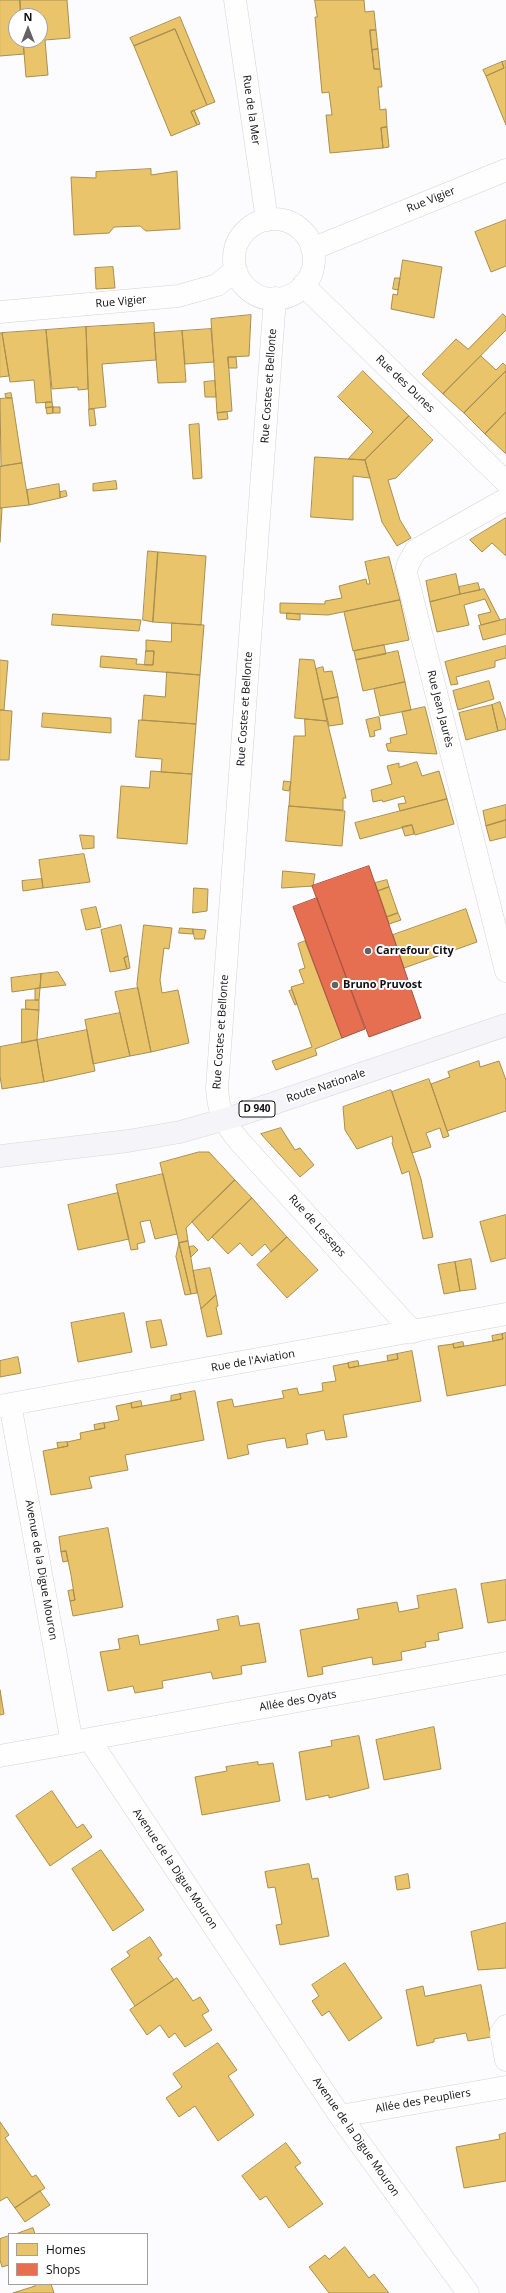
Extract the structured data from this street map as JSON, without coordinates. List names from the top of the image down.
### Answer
{
  "streets": {
    "main road": ["Route Nationale", "D 940"],
    "street": [
      "Rue de la Mer",
      "Rue Vigier",
      "Rue des Dunes",
      "Rue Costes et Bellonte",
      "Rue Jean Jaurès",
      "Rue de Lesseps",
      "Rue de l'Aviation",
      "Avenue de la Digue Mouron",
      "Allée des Oyats",
      "Allée des Peupliers"
    ]
  },
  "crossings": [
    ["Rue de la Mer", "Rue Vigier"],
    ["Rue de la Mer", "Rue des Dunes"],
    ["Rue de la Mer", "Rue Costes et Bellonte"],
    ["Rue Vigier", "Rue des Dunes"],
    ["Rue Vigier", "Rue Costes et Bellonte"],
    ["Rue des Dunes", "Rue Costes et Bellonte"],
    ["Rue Costes et Bellonte", "Route Nationale"],
    ["Rue Costes et Bellonte", "Rue de Lesseps"],
    ["Route Nationale", "Rue de Lesseps"],
    ["Rue de Lesseps", "Rue de l'Aviation"],
    ["Rue de l'Aviation", "Avenue de la Digue Mouron"],
    ["Avenue de la Digue Mouron", "Allée des Oyats"],
    ["Avenue de la Digue Mouron", "Allée des Peupliers"]
  ],
  "places": ["Carrefour City", "Bruno Pruvost"],
  "legend": ["Homes", "Shops"],
  "north": "top"
}
